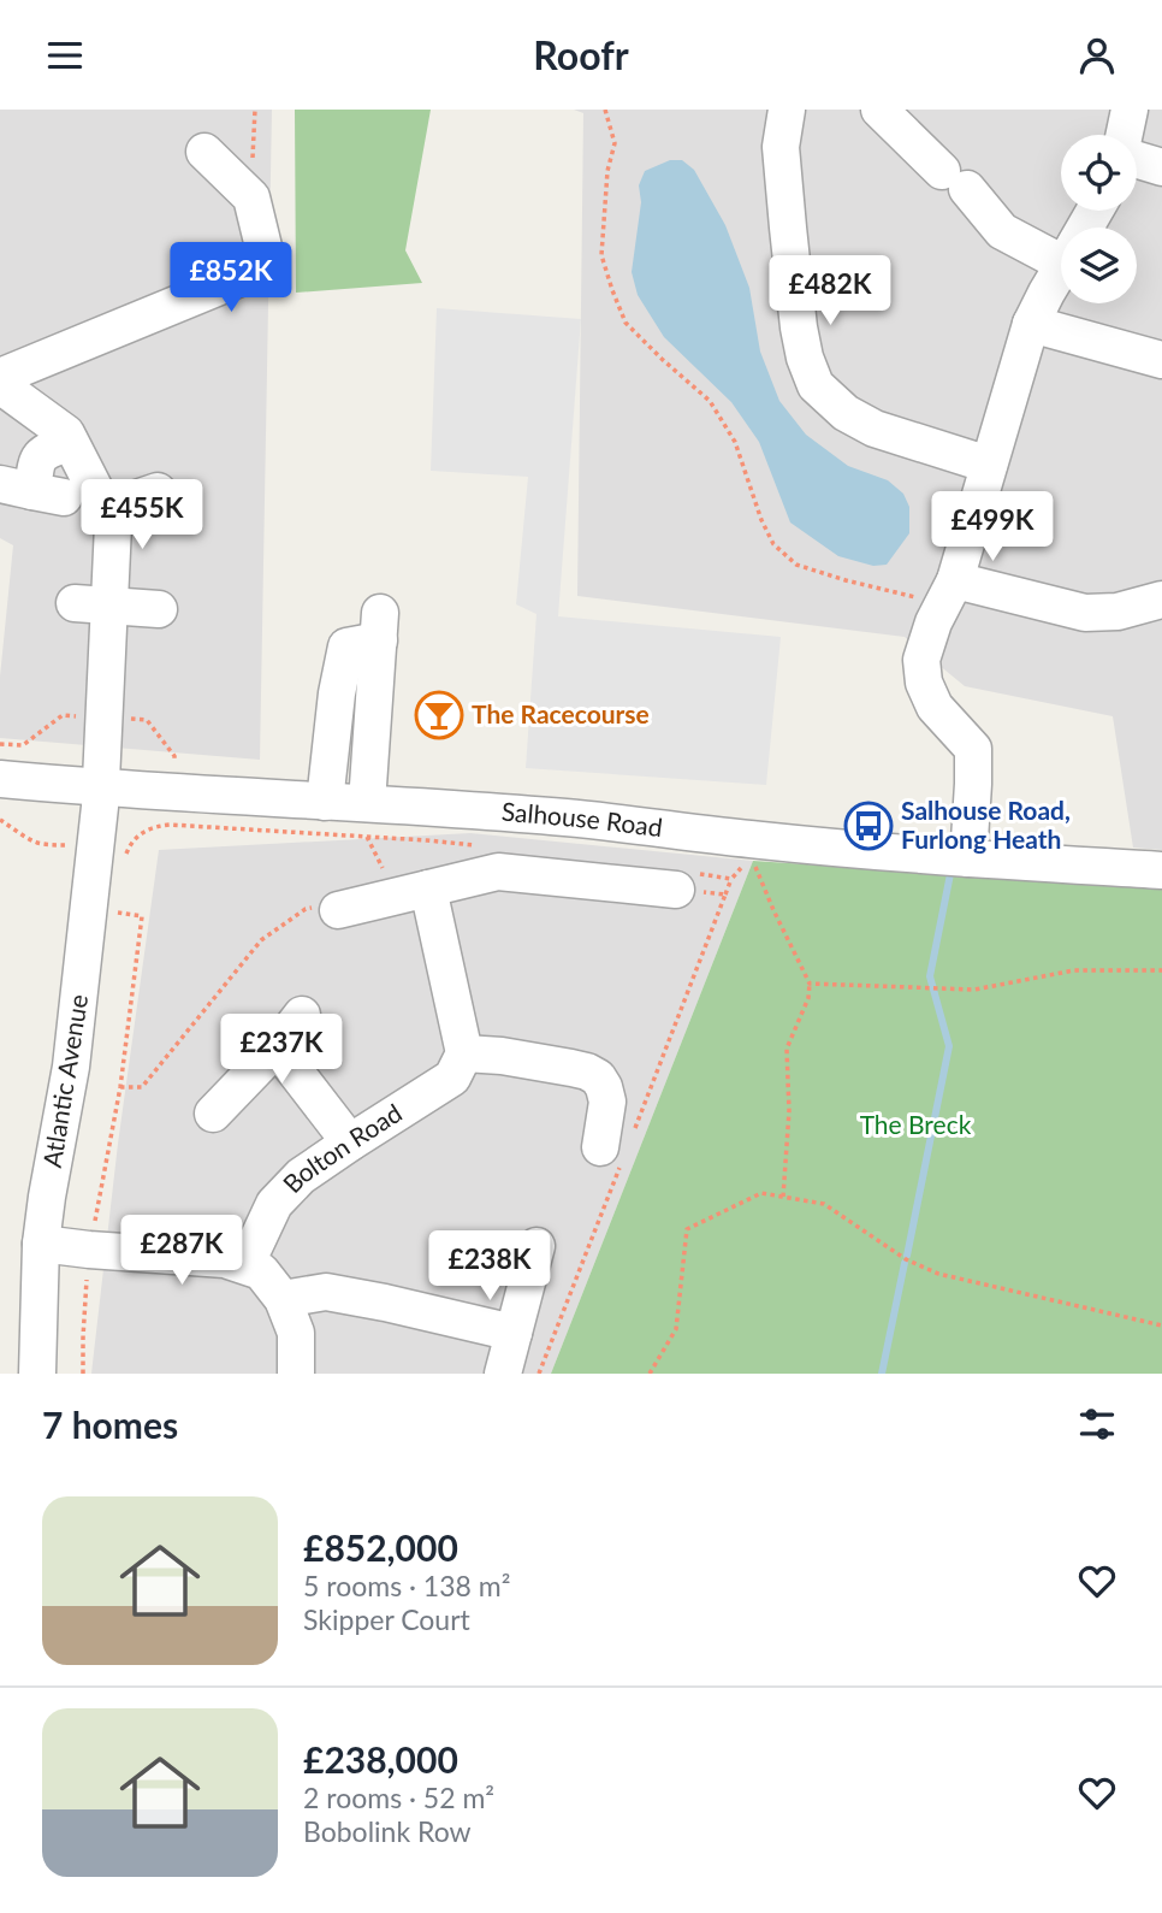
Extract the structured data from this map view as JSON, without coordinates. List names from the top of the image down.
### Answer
{
  "streets": {
    "street": ["Salhouse Road", "Atlantic Avenue", "Bolton Road"]
  },
  "crossings": [
    ["Salhouse Road", "Atlantic Avenue"]
  ],
  "parks": ["The Breck"],
  "places": {
    "bar": ["The Racecourse"],
    "bus stop": ["Salhouse Road, Furlong Heath"]
  },
  "page": {
    "header": "Roofr",
    "price": [
      "£852K",
      "£482K",
      "£455K",
      "£499K",
      "£237K",
      "£287K",
      "£238K"
    ],
    "heading": "7 homes",
    "list": [
      {
        "name": "£852,000",
        "note": "5 rooms · 138 m² · Skipper Court"
      },
      {
        "name": "£238,000",
        "note": "2 rooms · 52 m² · Bobolink Row"
      }
    ]
  }
}
